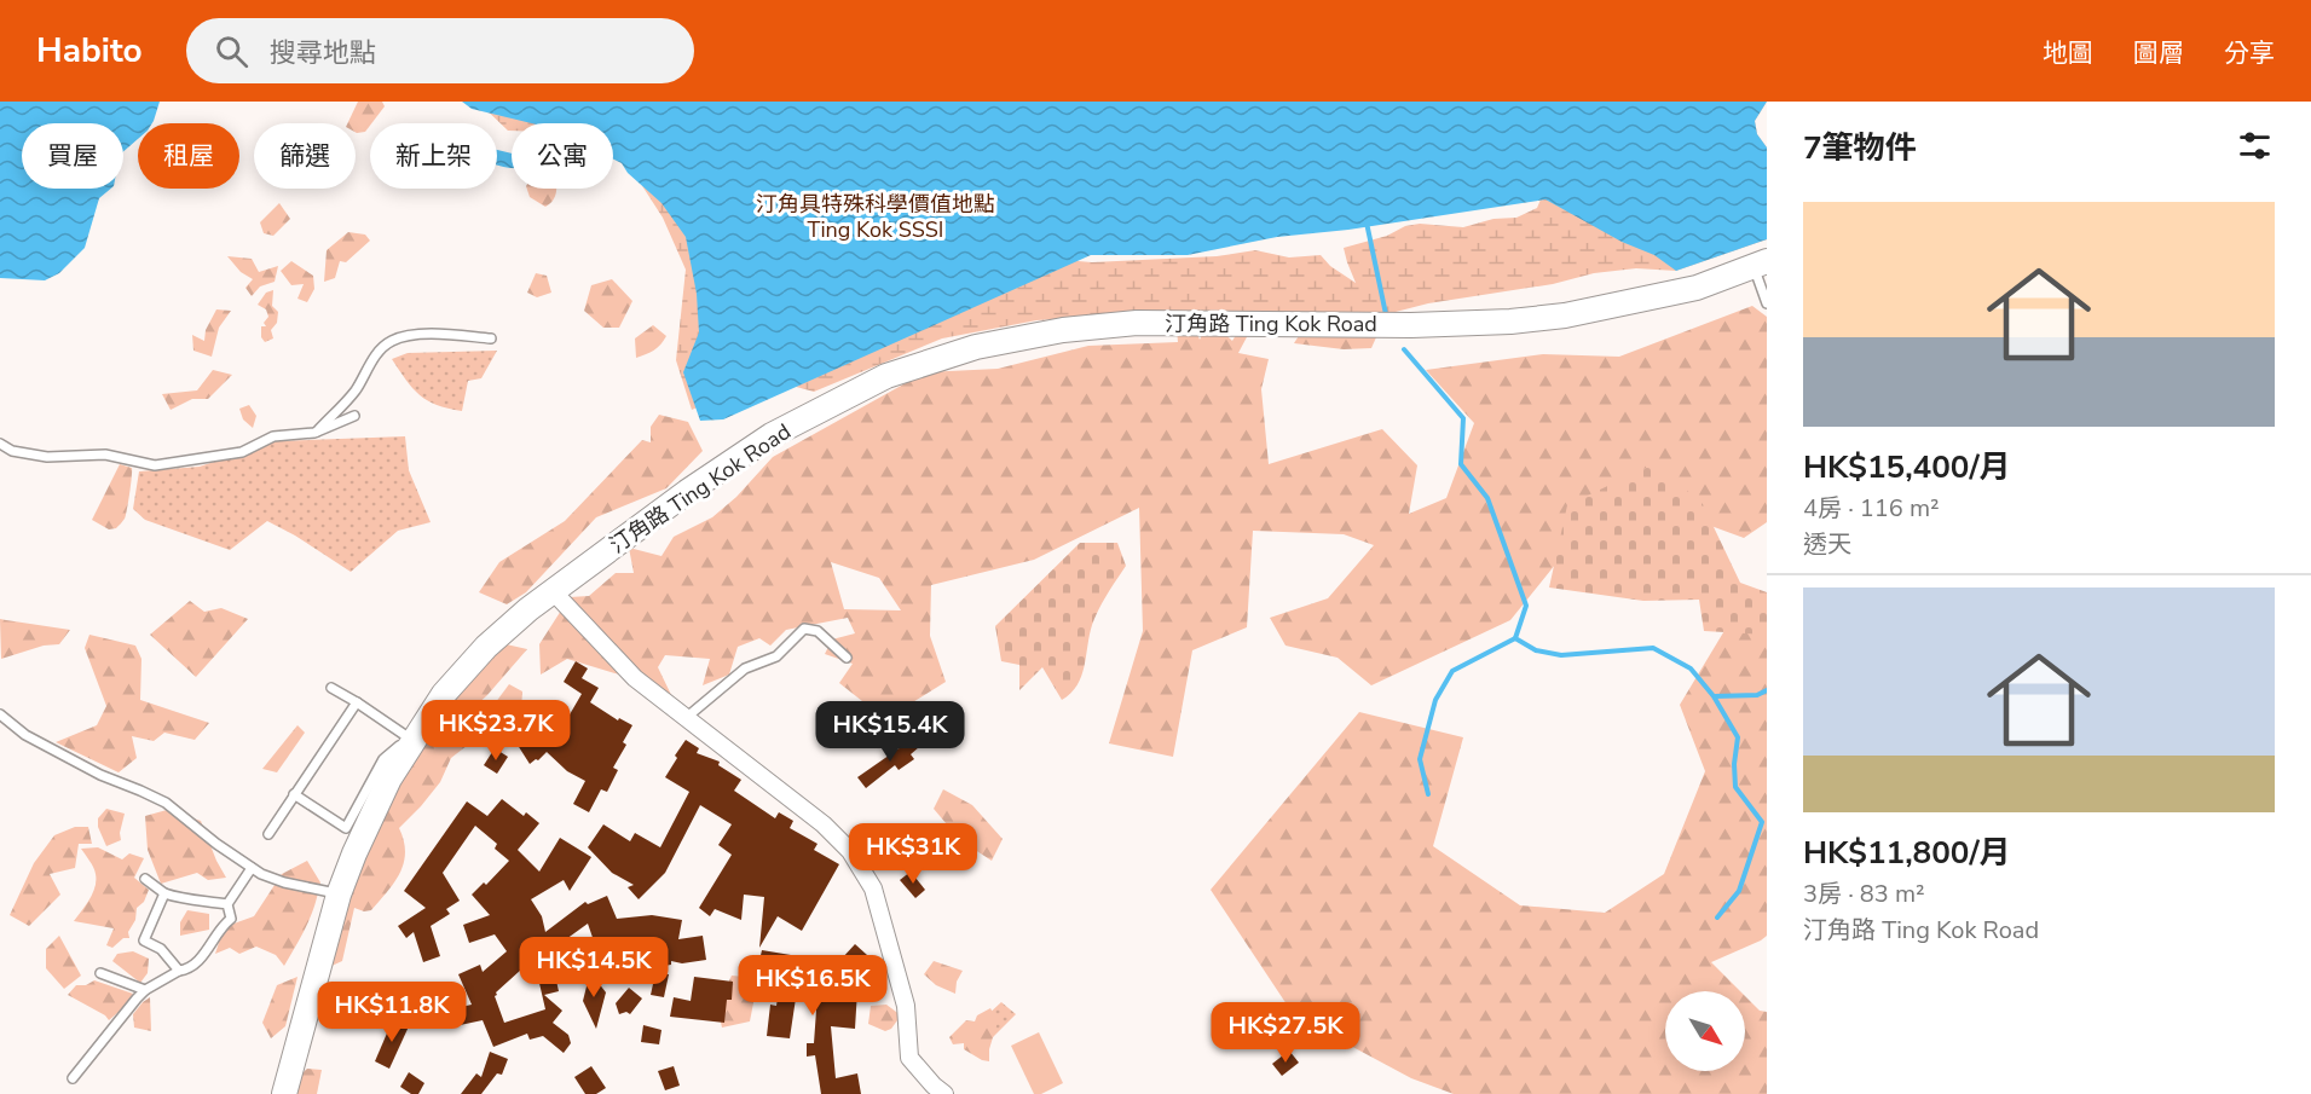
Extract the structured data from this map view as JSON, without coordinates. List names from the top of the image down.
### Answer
{
  "streets": {
    "main road": ["汀角路 Ting Kok Road"]
  },
  "parks": ["汀角具特殊科學價值地點 Ting Kok SSSI"],
  "north": "bottom right",
  "page": {
    "header": "Habito",
    "search": "搜尋地點",
    "nav": ["地圖", "圖層", "分享"],
    "heading": "7筆物件",
    "chip": [
      "買屋",
      "租屋",
      "篩選",
      "新上架",
      "公寓"
    ],
    "list": [
      {
        "name": "HK$15,400/月",
        "note": "4房 · 116 m² · 透天"
      },
      {
        "name": "HK$11,800/月",
        "note": "3房 · 83 m² · 汀角路 Ting Kok Road"
      }
    ],
    "price": [
      "HK$23.7K",
      "HK$15.4K",
      "HK$31K",
      "HK$14.5K",
      "HK$16.5K",
      "HK$11.8K",
      "HK$27.5K"
    ]
  }
}
